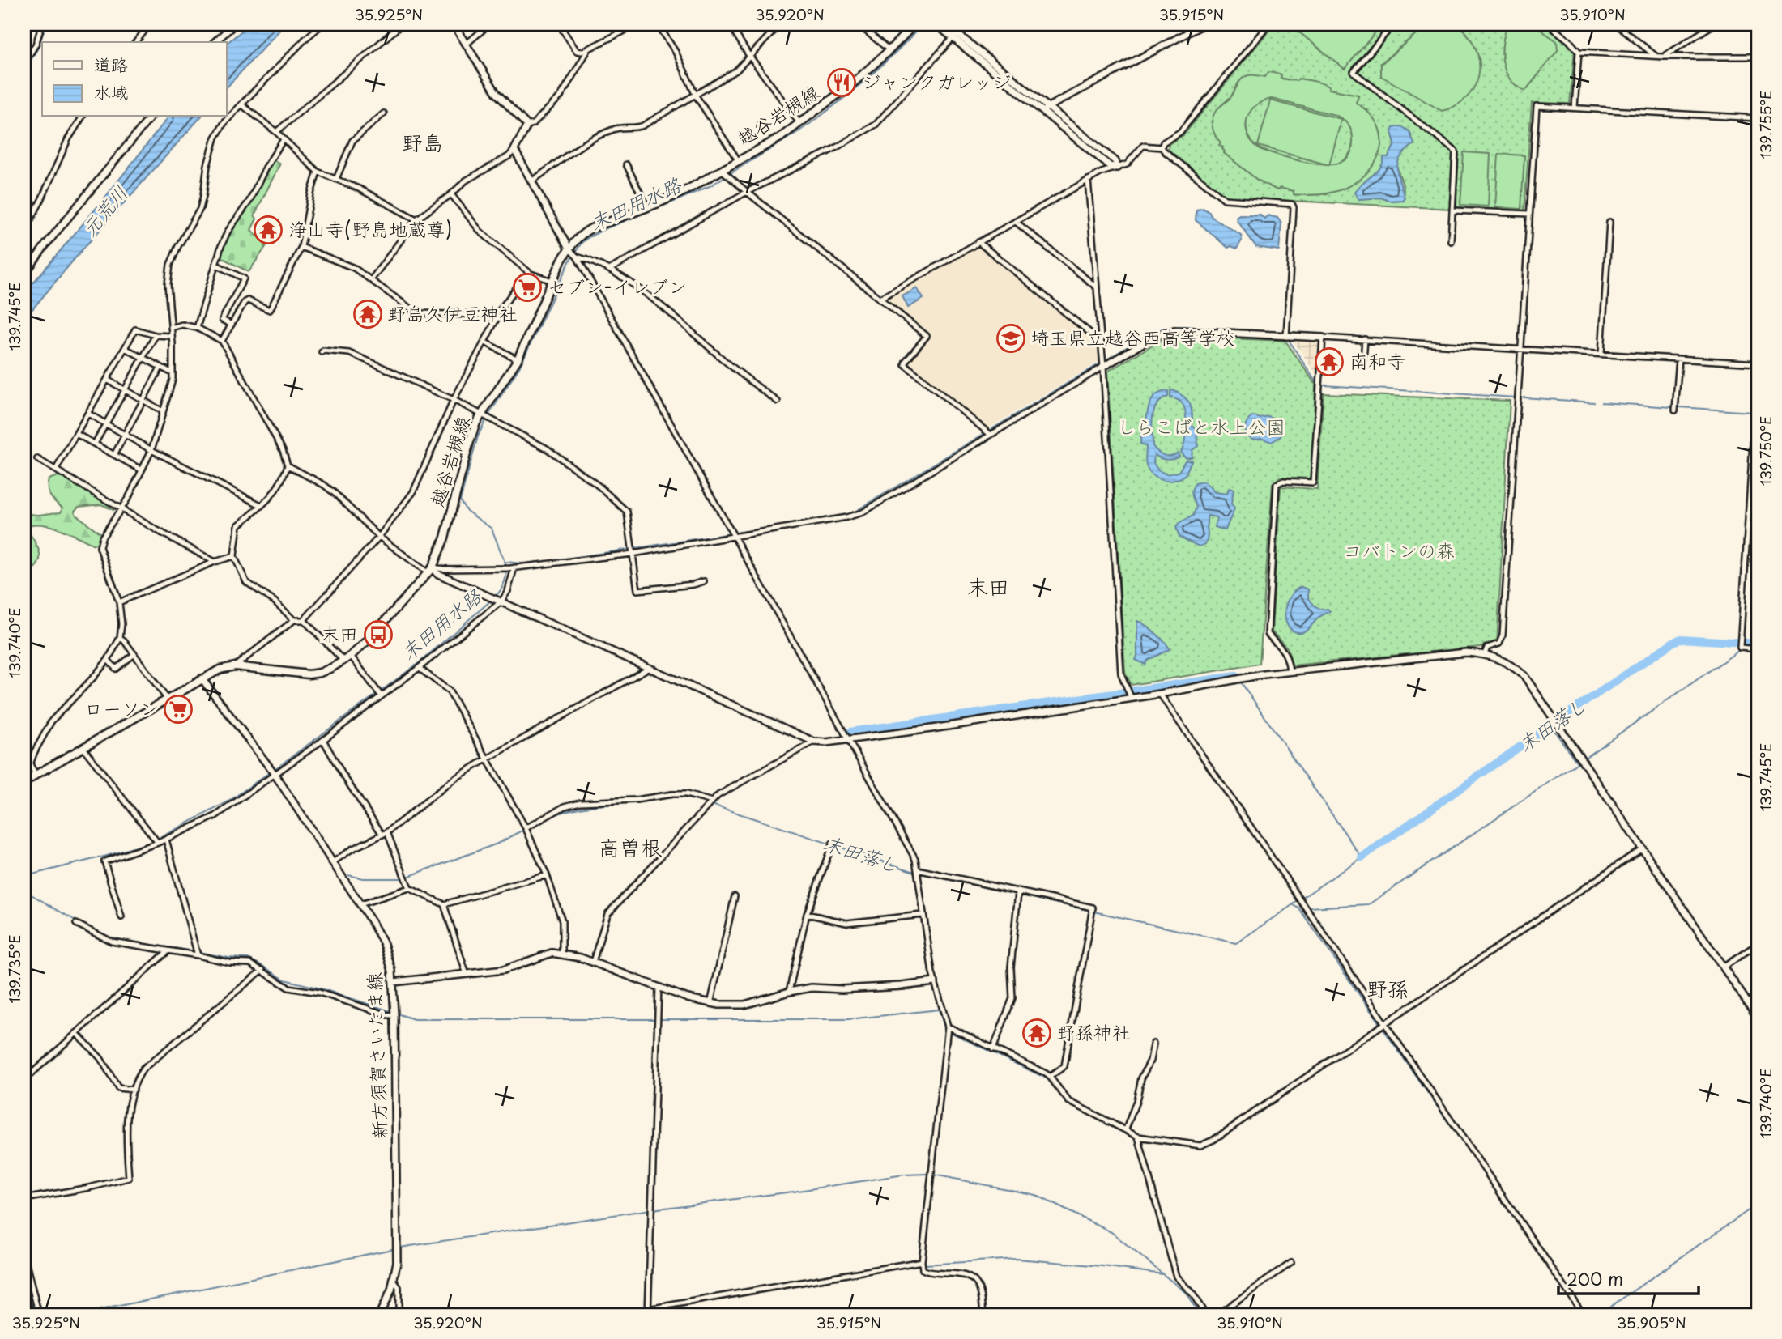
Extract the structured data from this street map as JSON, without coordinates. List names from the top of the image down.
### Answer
{
  "streets": {
    "main road": ["越谷岩槻線"],
    "street": ["新方須賀さいたま線"]
  },
  "crossings": [
    ["越谷岩槻線", "新方須賀さいたま線"]
  ],
  "districts": [
    "野島",
    "末田",
    "高曽根",
    "野孫"
  ],
  "water": ["末田用水路", "元荒川", "末田落し"],
  "parks": ["しらこばと水上公園", "コバトンの森"],
  "places": {
    "restaurant": ["ジャンクガレッジ"],
    "temple": [
      "浄山寺(野島地蔵尊)",
      "野島久伊豆神社",
      "南和寺",
      "野孫神社"
    ],
    "supermarket": ["セブン-イレブン", "ローソン"],
    "school or university": ["埼玉県立越谷西高等学校"],
    "bus stop": ["末田"]
  },
  "legend": ["道路", "水域"],
  "scale_bar": "200 m",
  "coordinates": [
    "35.925°N",
    "35.920°N",
    "35.915°N",
    "35.910°N",
    "139.755°E",
    "139.745°E",
    "139.750°E",
    "139.740°E",
    "139.735°E",
    "35.905°N"
  ]
}
